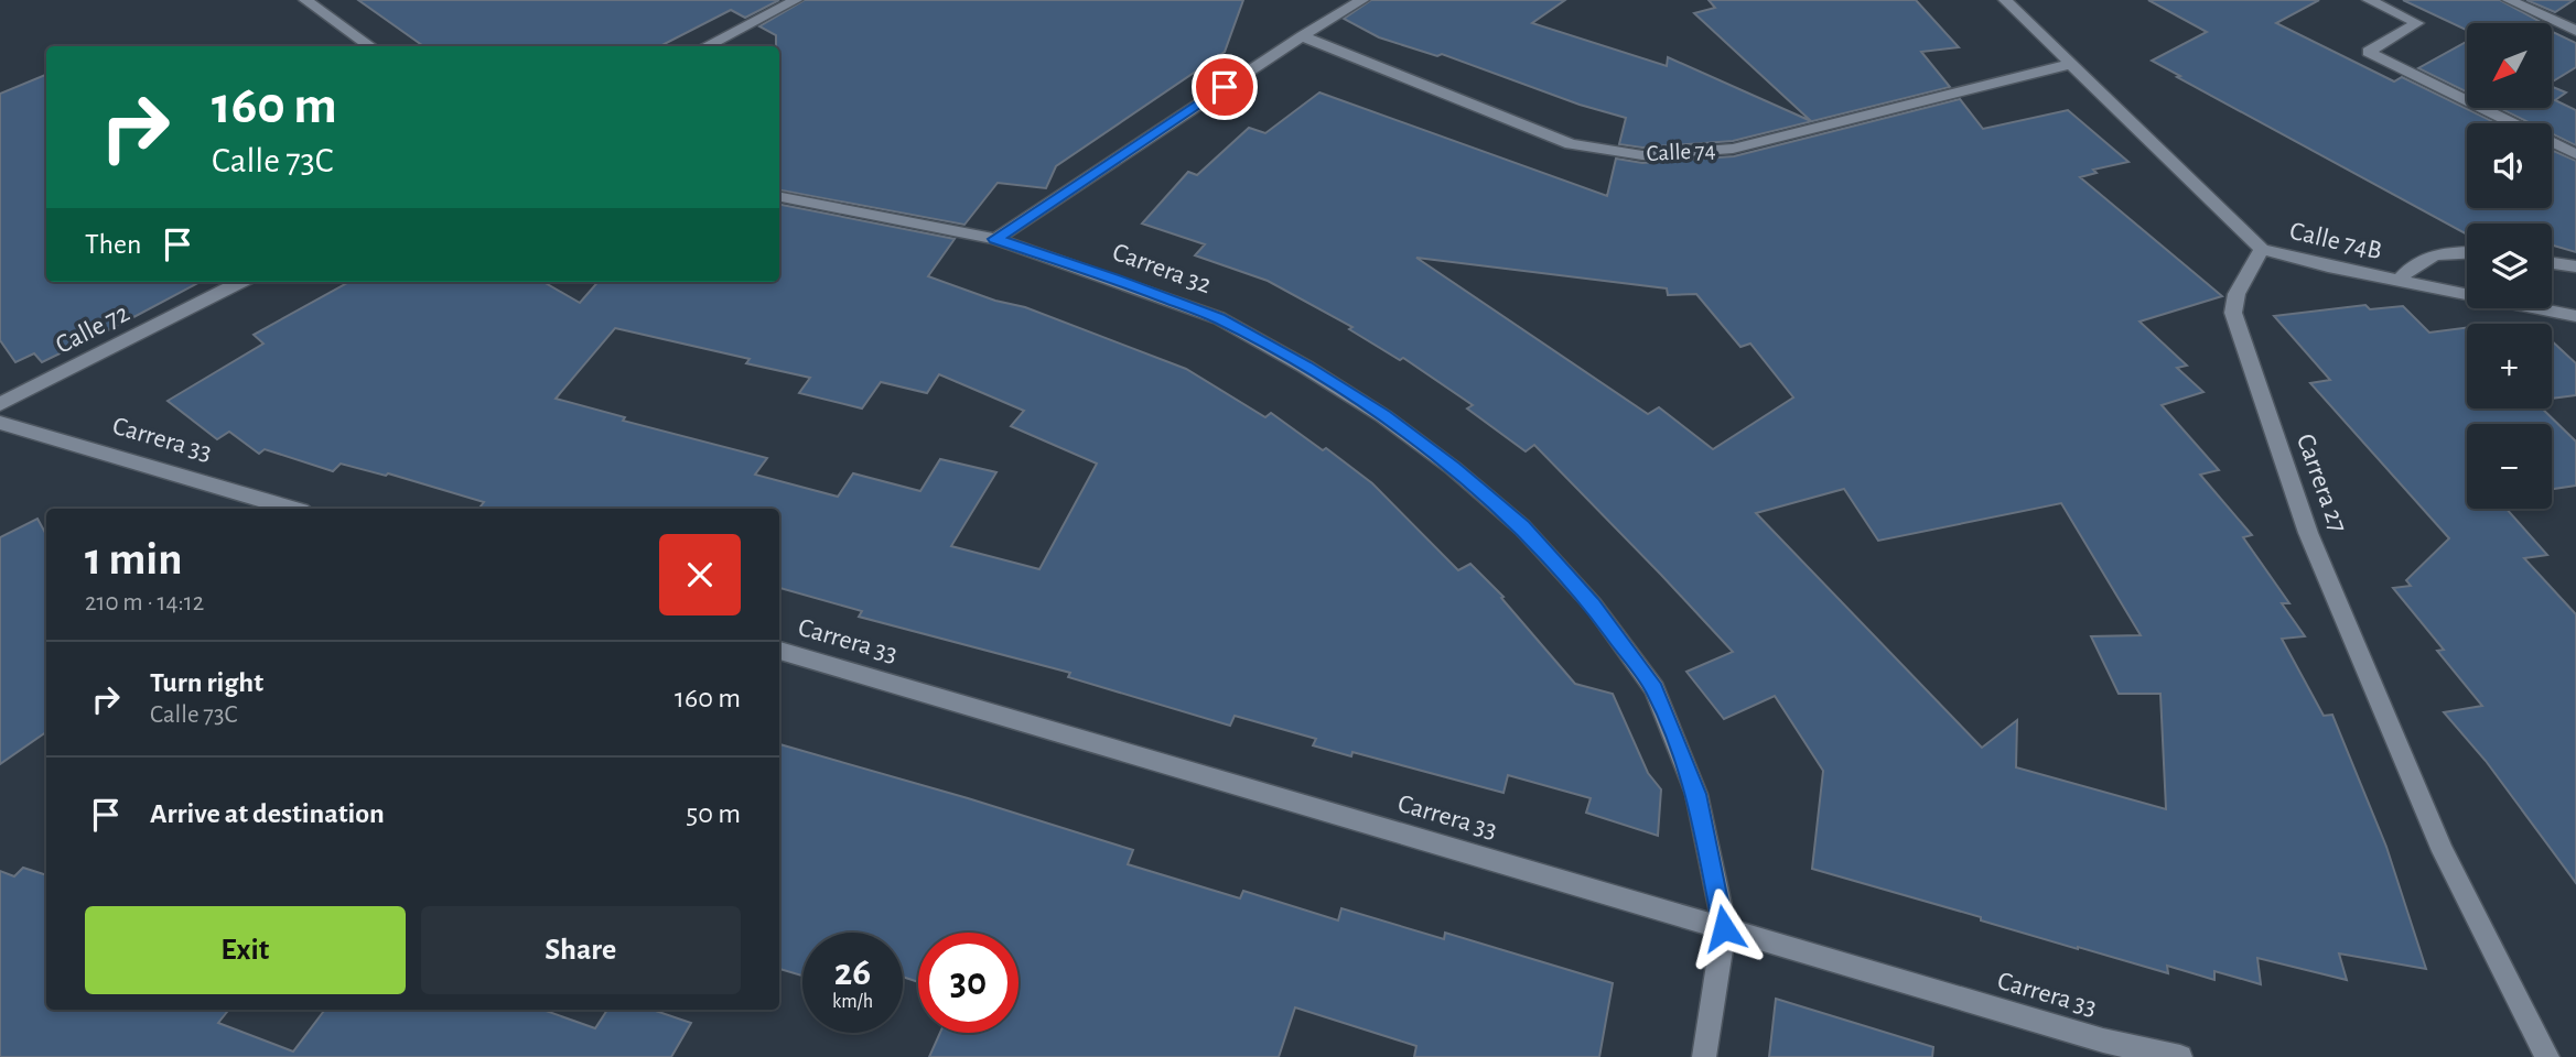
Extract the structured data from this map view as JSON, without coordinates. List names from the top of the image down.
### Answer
{
  "streets": {
    "street": [
      "Calle 74",
      "Calle 74B",
      "Carrera 32",
      "Calle 72",
      "Carrera 33",
      "Carrera 27"
    ]
  },
  "crossings": [
    ["Calle 74B", "Carrera 27"],
    ["Carrera 32", "Carrera 33"]
  ],
  "north": "bottom left",
  "page": {
    "map_buttons": ["+", "−"],
    "turn": ["160 m", "Calle 73C"],
    "then": "Then",
    "heading": ["1 min", "210 m · 14:12"],
    "list": [
      {
        "name": "Turn right",
        "note": "Calle 73C",
        "value": "160 m"
      },
      {
        "name": "Arrive at destination",
        "value": "50 m"
      }
    ],
    "buttons": ["Exit", "Share"],
    "speed": "26 km/h",
    "limit": "30"
  }
}
